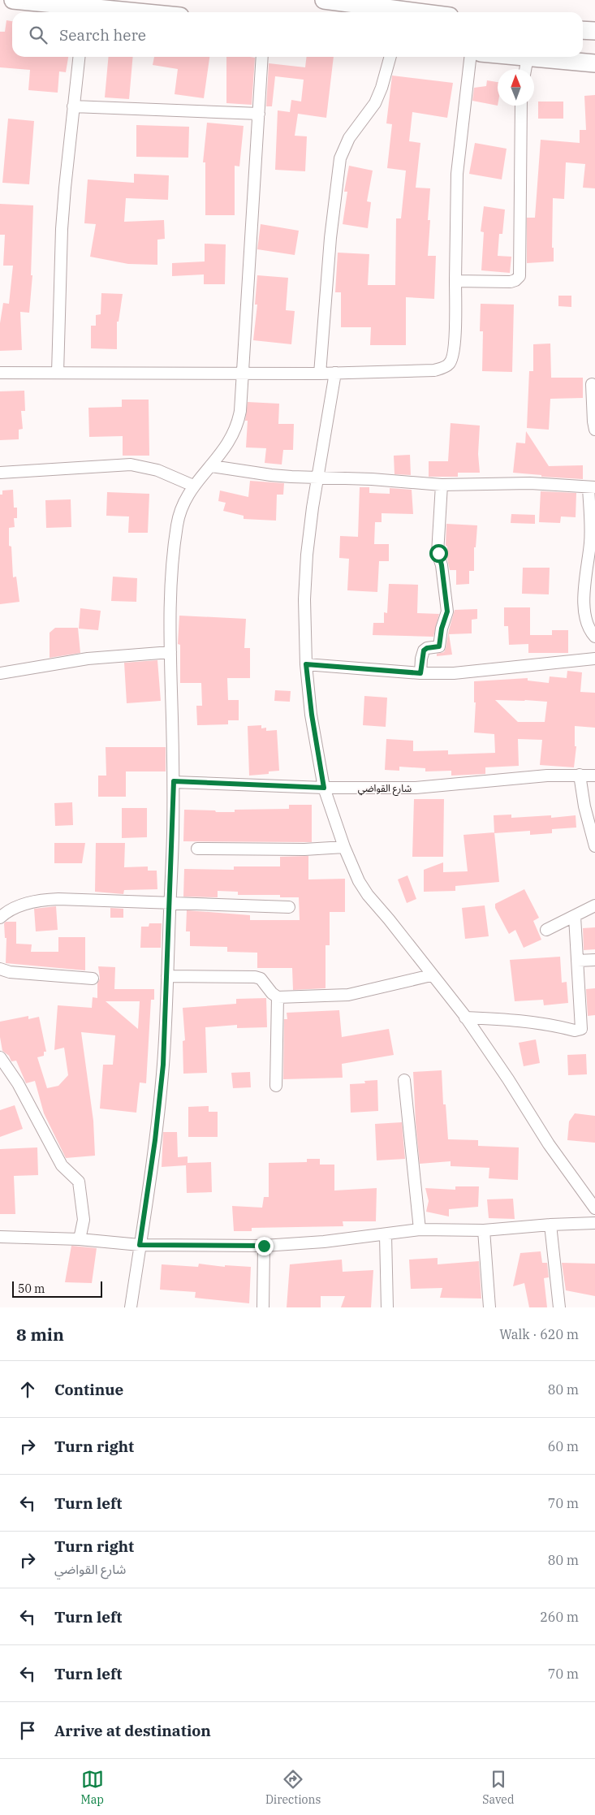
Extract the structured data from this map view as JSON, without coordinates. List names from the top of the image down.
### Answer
{
  "streets": {
    "street": ["شارع القواضي"]
  },
  "scale_bar": "50 m",
  "north": "top",
  "page": {
    "search": "Search here",
    "scale": "50 m",
    "heading": ["8 min", "Walk · 620 m"],
    "list": [
      ["Continue", "80 m"],
      ["Turn right", "60 m"],
      ["Turn left", "70 m"],
      ["Turn right", "شارع القواضي", "80 m"],
      ["Turn left", "260 m"],
      ["Turn left", "70 m"],
      "Arrive at destination"
    ],
    "nav": ["Map", "Directions", "Saved"]
  }
}
